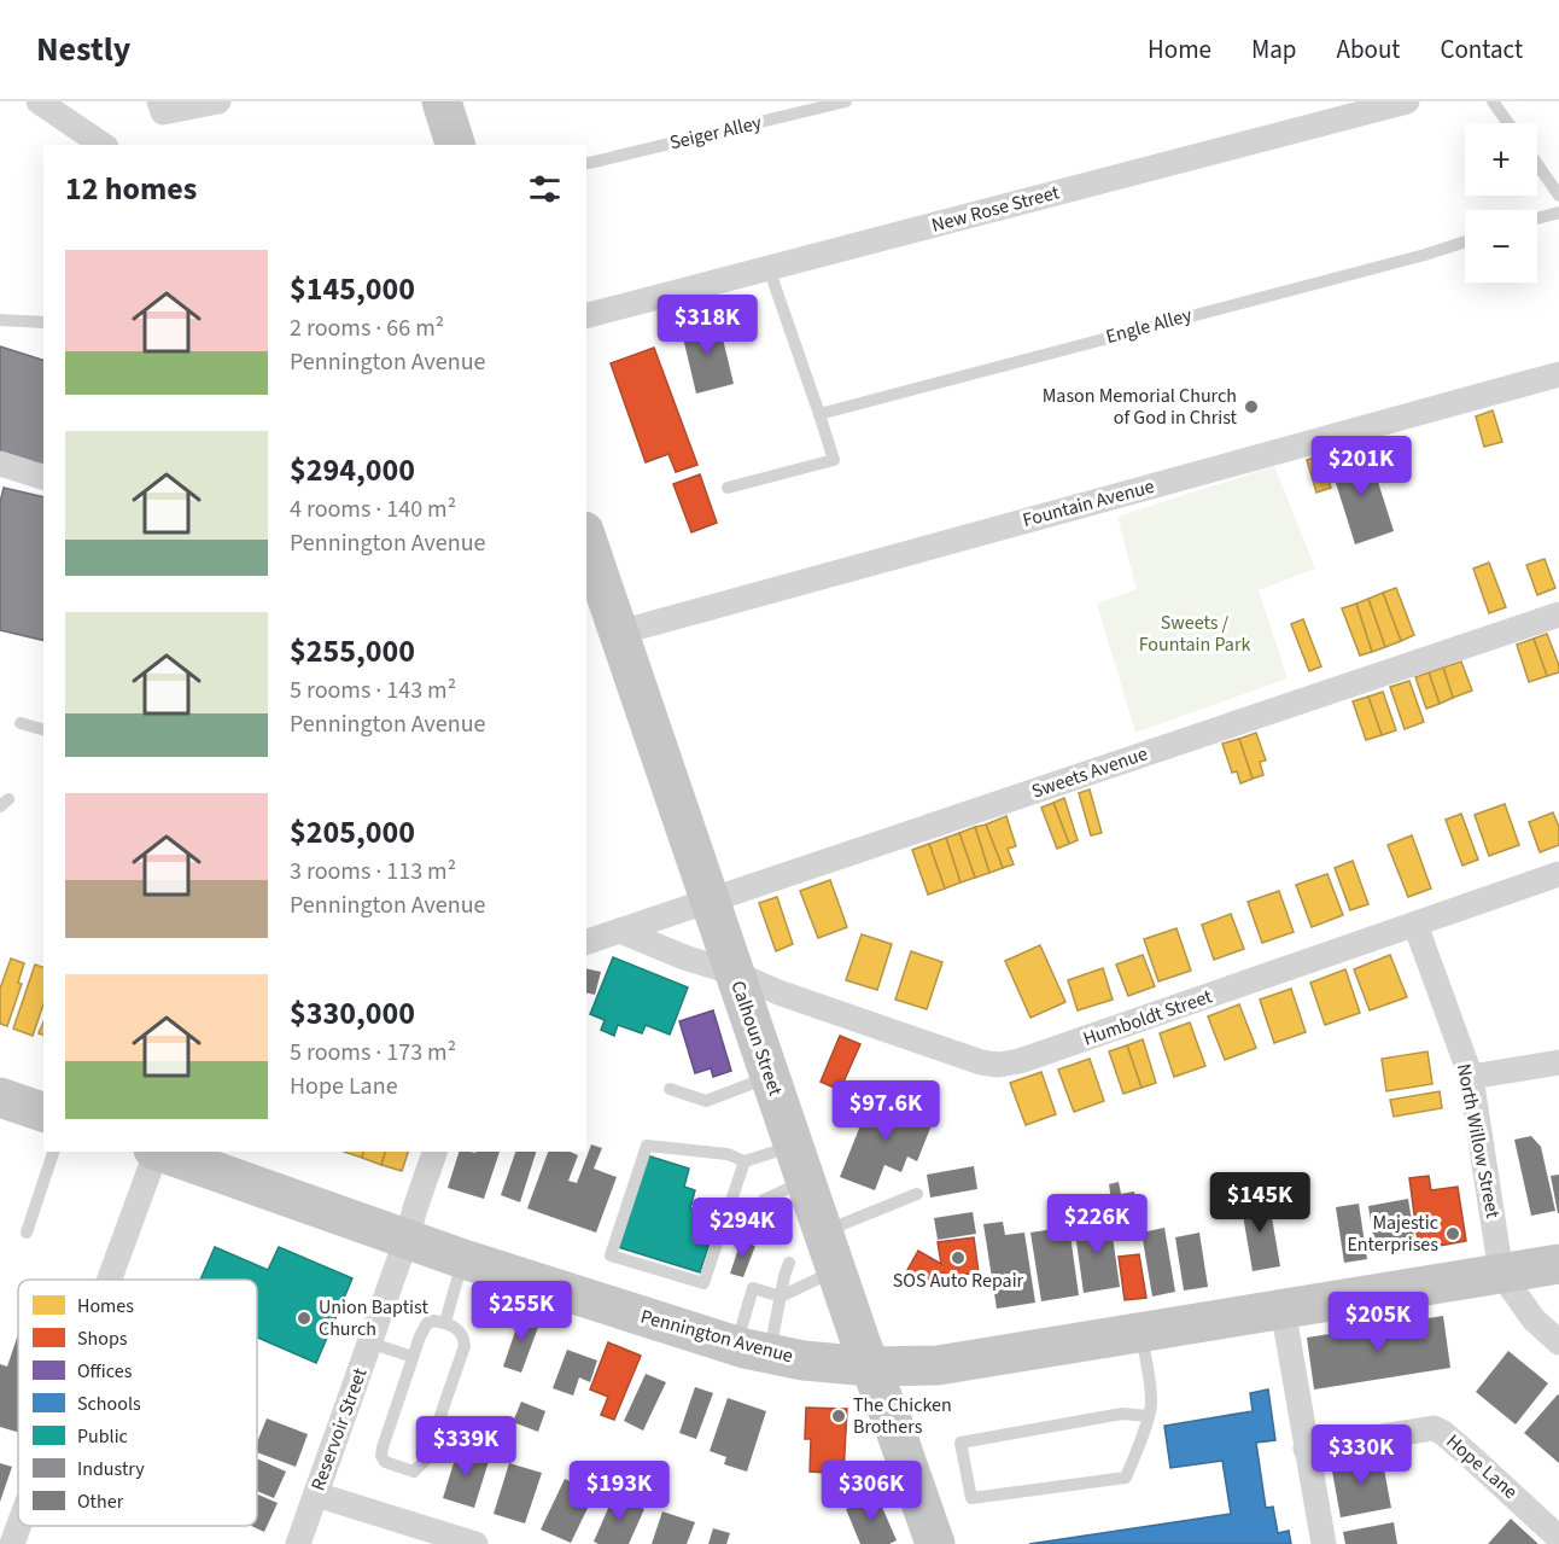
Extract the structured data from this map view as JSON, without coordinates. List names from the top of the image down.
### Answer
{
  "streets": {
    "main road": ["Calhoun Street", "Pennington Avenue"],
    "street": [
      "New Rose Street",
      "Fountain Avenue",
      "Sweets Avenue",
      "Humboldt Street",
      "North Willow Street",
      "Reservoir Street",
      "Hope Lane"
    ],
    "lane": ["Seiger Alley", "Engle Alley"]
  },
  "crossings": [
    ["Fountain Avenue", "Calhoun Street"],
    ["Sweets Avenue", "Humboldt Street"],
    ["Sweets Avenue", "Calhoun Street"],
    ["Humboldt Street", "Calhoun Street"],
    ["Humboldt Street", "North Willow Street"],
    ["Calhoun Street", "Pennington Avenue"],
    ["North Willow Street", "Pennington Avenue"],
    ["Pennington Avenue", "Reservoir Street"]
  ],
  "parks": ["Sweets / Fountain Park"],
  "places": [
    "Mason Memorial Church of God in Christ",
    "Majestic Enterprises",
    "SOS Auto Repair",
    "Union Baptist Church",
    "The Chicken Brothers"
  ],
  "legend": [
    "Homes",
    "Shops",
    "Offices",
    "Schools",
    "Public",
    "Industry",
    "Other"
  ],
  "page": {
    "header": "Nestly",
    "nav": [
      "Home",
      "Map",
      "About",
      "Contact"
    ],
    "map_buttons": ["+", "−"],
    "heading": "12 homes",
    "list": [
      {
        "name": "$145,000",
        "note": "2 rooms · 66 m² · Pennington Avenue"
      },
      {
        "name": "$294,000",
        "note": "4 rooms · 140 m² · Pennington Avenue"
      },
      {
        "name": "$255,000",
        "note": "5 rooms · 143 m² · Pennington Avenue"
      },
      {
        "name": "$205,000",
        "note": "3 rooms · 113 m² · Pennington Avenue"
      },
      {
        "name": "$330,000",
        "note": "5 rooms · 173 m² · Hope Lane"
      }
    ],
    "price": [
      "$318K",
      "$201K",
      "$97.6K",
      "$145K",
      "$226K",
      "$294K",
      "$255K",
      "$205K",
      "$339K",
      "$330K",
      "$193K",
      "$306K"
    ]
  }
}
